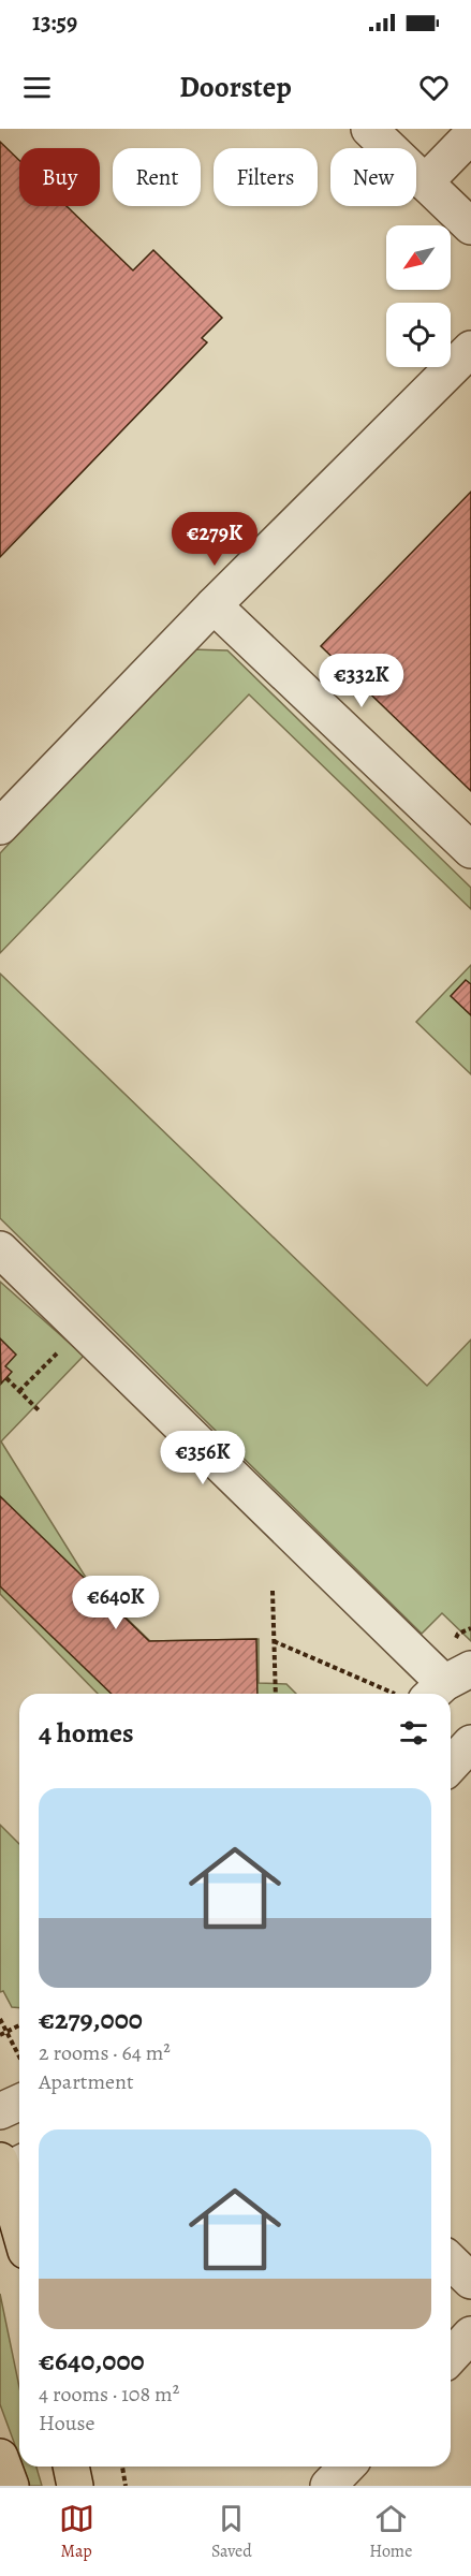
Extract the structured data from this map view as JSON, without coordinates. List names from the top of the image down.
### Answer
{
  "north": "bottom left",
  "page": {
    "status": "13:59",
    "header": "Doorstep",
    "chip": [
      "Buy",
      "Rent",
      "Filters",
      "New"
    ],
    "price": [
      "€279K",
      "€332K",
      "€356K",
      "€640K"
    ],
    "heading": "4 homes",
    "list": [
      {
        "name": "€279,000",
        "note": "2 rooms · 64 m² · Apartment"
      },
      {
        "name": "€640,000",
        "note": "4 rooms · 108 m² · House"
      }
    ],
    "tabs": ["Map", "Saved", "Home"]
  }
}
